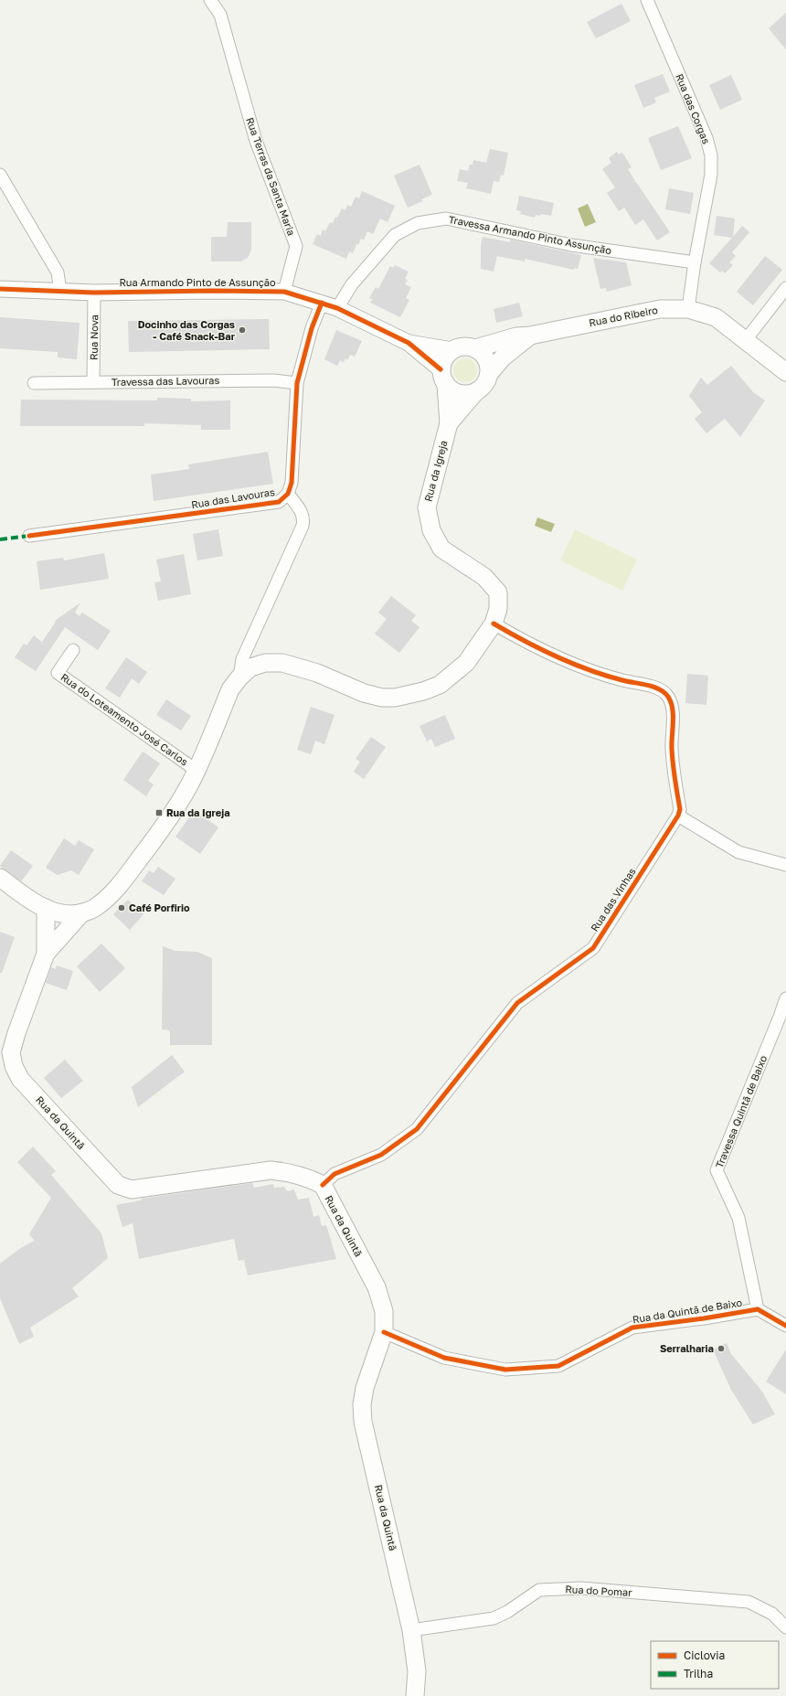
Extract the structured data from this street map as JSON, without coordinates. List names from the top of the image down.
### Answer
{
  "streets": {
    "main road": ["Rua do Ribeiro", "Rua da Igreja", "Rua da Quintã"],
    "street": [
      "Rua das Corgas",
      "Rua Terras da Santa Maria",
      "Travessa Armando Pinto Assunção",
      "Rua Armando Pinto de Assunção",
      "Rua Nova",
      "Travessa das Lavouras",
      "Rua das Lavouras",
      "Rua do Loteamento José Carlos",
      "Rua das Vinhas",
      "Travessa Quintã de Baixo",
      "Rua da Quintã de Baixo",
      "Rua do Pomar"
    ]
  },
  "crossings": [
    ["Rua das Corgas", "Travessa Armando Pinto Assunção"],
    ["Rua das Corgas", "Rua do Ribeiro"],
    ["Rua Terras da Santa Maria", "Rua Armando Pinto de Assunção"],
    ["Travessa Armando Pinto Assunção", "Rua Armando Pinto de Assunção"],
    ["Rua Armando Pinto de Assunção", "Rua do Ribeiro"],
    ["Rua Armando Pinto de Assunção", "Rua Nova"],
    ["Rua Armando Pinto de Assunção", "Rua da Igreja"],
    ["Rua Armando Pinto de Assunção", "Rua das Lavouras"],
    ["Rua do Ribeiro", "Rua da Igreja"],
    ["Rua Nova", "Travessa das Lavouras"],
    ["Travessa das Lavouras", "Rua das Lavouras"],
    ["Rua da Igreja", "Rua do Loteamento José Carlos"],
    ["Rua da Igreja", "Rua da Quintã"],
    ["Rua das Vinhas", "Rua da Quintã"],
    ["Travessa Quintã de Baixo", "Rua da Quintã de Baixo"],
    ["Rua da Quintã", "Rua da Quintã de Baixo"],
    ["Rua da Quintã", "Rua do Pomar"]
  ],
  "places": {
    "other": ["Docinho das Corgas - Café Snack-Bar", "Café Porfirio", "Serralharia"],
    "transit": ["Rua da Igreja"]
  },
  "legend": ["Ciclovia", "Trilha"]
}
